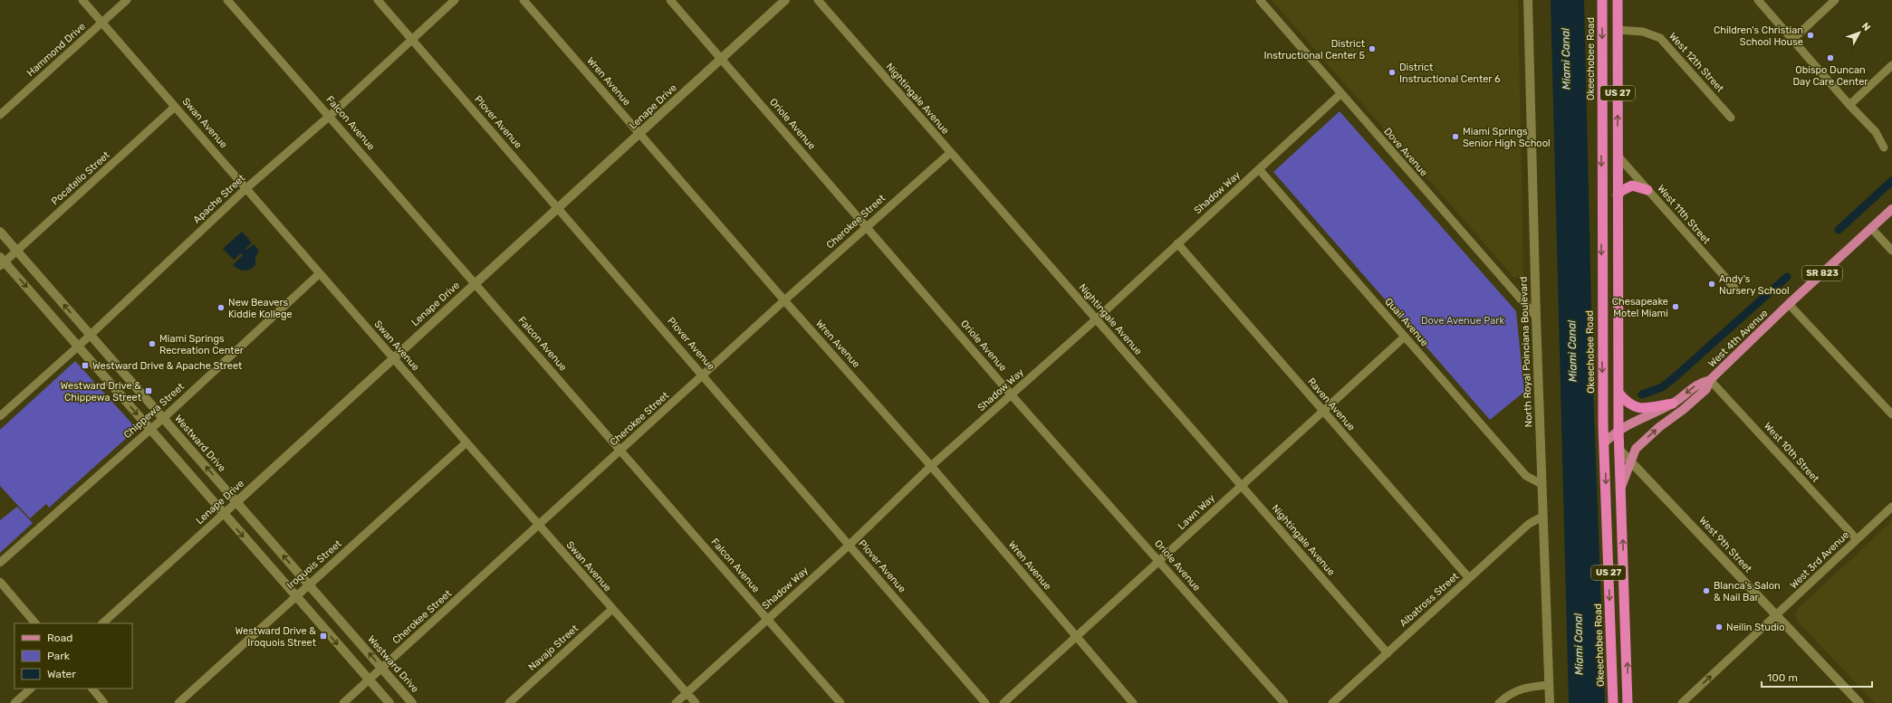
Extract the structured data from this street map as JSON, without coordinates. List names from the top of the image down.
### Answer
{
  "streets": {
    "highway": ["Okeechobee Road", "US 27"],
    "main road": ["SR 823", "West 4th Avenue"],
    "street": [
      "Hammond Drive",
      "West 12th Street",
      "Wren Avenue",
      "Nightingale Avenue",
      "Lenape Drive",
      "Plover Avenue",
      "Swan Avenue",
      "Falcon Avenue",
      "Oriole Avenue",
      "Dove Avenue",
      "Pocatello Street",
      "Shadow Way",
      "Apache Street",
      "West 11th Street",
      "Cherokee Street",
      "Quail Avenue",
      "North Royal Poinciana Boulevard",
      "Raven Avenue",
      "Chippewa Street",
      "Westward Drive",
      "West 10th Street",
      "Lawn Way",
      "West 9th Street",
      "West 3rd Avenue",
      "Iroquois Street",
      "Albatross Street",
      "Navajo Street"
    ]
  },
  "crossings": [
    ["Hammond Drive", "Swan Avenue"],
    ["Okeechobee Road", "West 4th Avenue"],
    ["West 12th Street", "US 27"],
    ["Wren Avenue", "Lenape Drive"],
    ["Wren Avenue", "Shadow Way"],
    ["Wren Avenue", "Cherokee Street"],
    ["Wren Avenue", "Lawn Way"],
    ["US 27", "West 11th Street"],
    ["US 27", "West 4th Avenue"],
    ["US 27", "West 9th Street"],
    ["Nightingale Avenue", "Shadow Way"],
    ["Nightingale Avenue", "Cherokee Street"],
    ["Nightingale Avenue", "Lawn Way"],
    ["Nightingale Avenue", "Albatross Street"],
    ["Lenape Drive", "Plover Avenue"],
    ["Lenape Drive", "Swan Avenue"],
    ["Lenape Drive", "Falcon Avenue"],
    ["Lenape Drive", "Oriole Avenue"],
    ["Lenape Drive", "Westward Drive"],
    ["Plover Avenue", "Shadow Way"],
    ["Plover Avenue", "Apache Street"],
    ["Plover Avenue", "Cherokee Street"],
    ["Swan Avenue", "Pocatello Street"],
    ["Swan Avenue", "Shadow Way"],
    ["Swan Avenue", "Apache Street"],
    ["Swan Avenue", "Cherokee Street"],
    ["Swan Avenue", "Chippewa Street"],
    ["Swan Avenue", "Iroquois Street"],
    ["Swan Avenue", "Navajo Street"],
    ["Falcon Avenue", "Shadow Way"],
    ["Falcon Avenue", "Apache Street"],
    ["Falcon Avenue", "Cherokee Street"],
    ["Oriole Avenue", "Shadow Way"],
    ["Oriole Avenue", "Cherokee Street"],
    ["Oriole Avenue", "Lawn Way"],
    ["Dove Avenue", "Shadow Way"],
    ["Dove Avenue", "North Royal Poinciana Boulevard"],
    ["Pocatello Street", "Westward Drive"],
    ["Shadow Way", "Quail Avenue"],
    ["Shadow Way", "Raven Avenue"],
    ["Apache Street", "Westward Drive"],
    ["Cherokee Street", "Westward Drive"],
    ["Quail Avenue", "North Royal Poinciana Boulevard"],
    ["Quail Avenue", "Lawn Way"],
    ["West 4th Avenue", "West 10th Street"],
    ["West 4th Avenue", "West 9th Street"],
    ["North Royal Poinciana Boulevard", "Albatross Street"],
    ["Raven Avenue", "Lawn Way"],
    ["Raven Avenue", "Albatross Street"],
    ["Chippewa Street", "Westward Drive"],
    ["Westward Drive", "Iroquois Street"],
    ["West 10th Street", "West 3rd Avenue"],
    ["West 9th Street", "West 3rd Avenue"]
  ],
  "one_way": ["West 3rd Avenue"],
  "water": ["Miami Canal"],
  "parks": ["Dove Avenue Park"],
  "places": {
    "other": [
      "Children's Christian School House",
      "District Instructional Center 5",
      "Obispo Duncan Day Care Center",
      "District Instructional Center 6",
      "Miami Springs Senior High School",
      "Andy's Nursery School",
      "Chesapeake Motel Miami",
      "New Beavers Kiddie Kollege",
      "Miami Springs Recreation Center",
      "Blanca's Salon & Nail Bar",
      "Neilin Studio"
    ],
    "transit": ["Westward Drive & Apache Street", "Westward Drive & Chippewa Street", "Westward Drive & Iroquois Street"]
  },
  "legend": ["Road", "Park", "Water"],
  "scale_bar": "100 m",
  "north": "top right"
}
